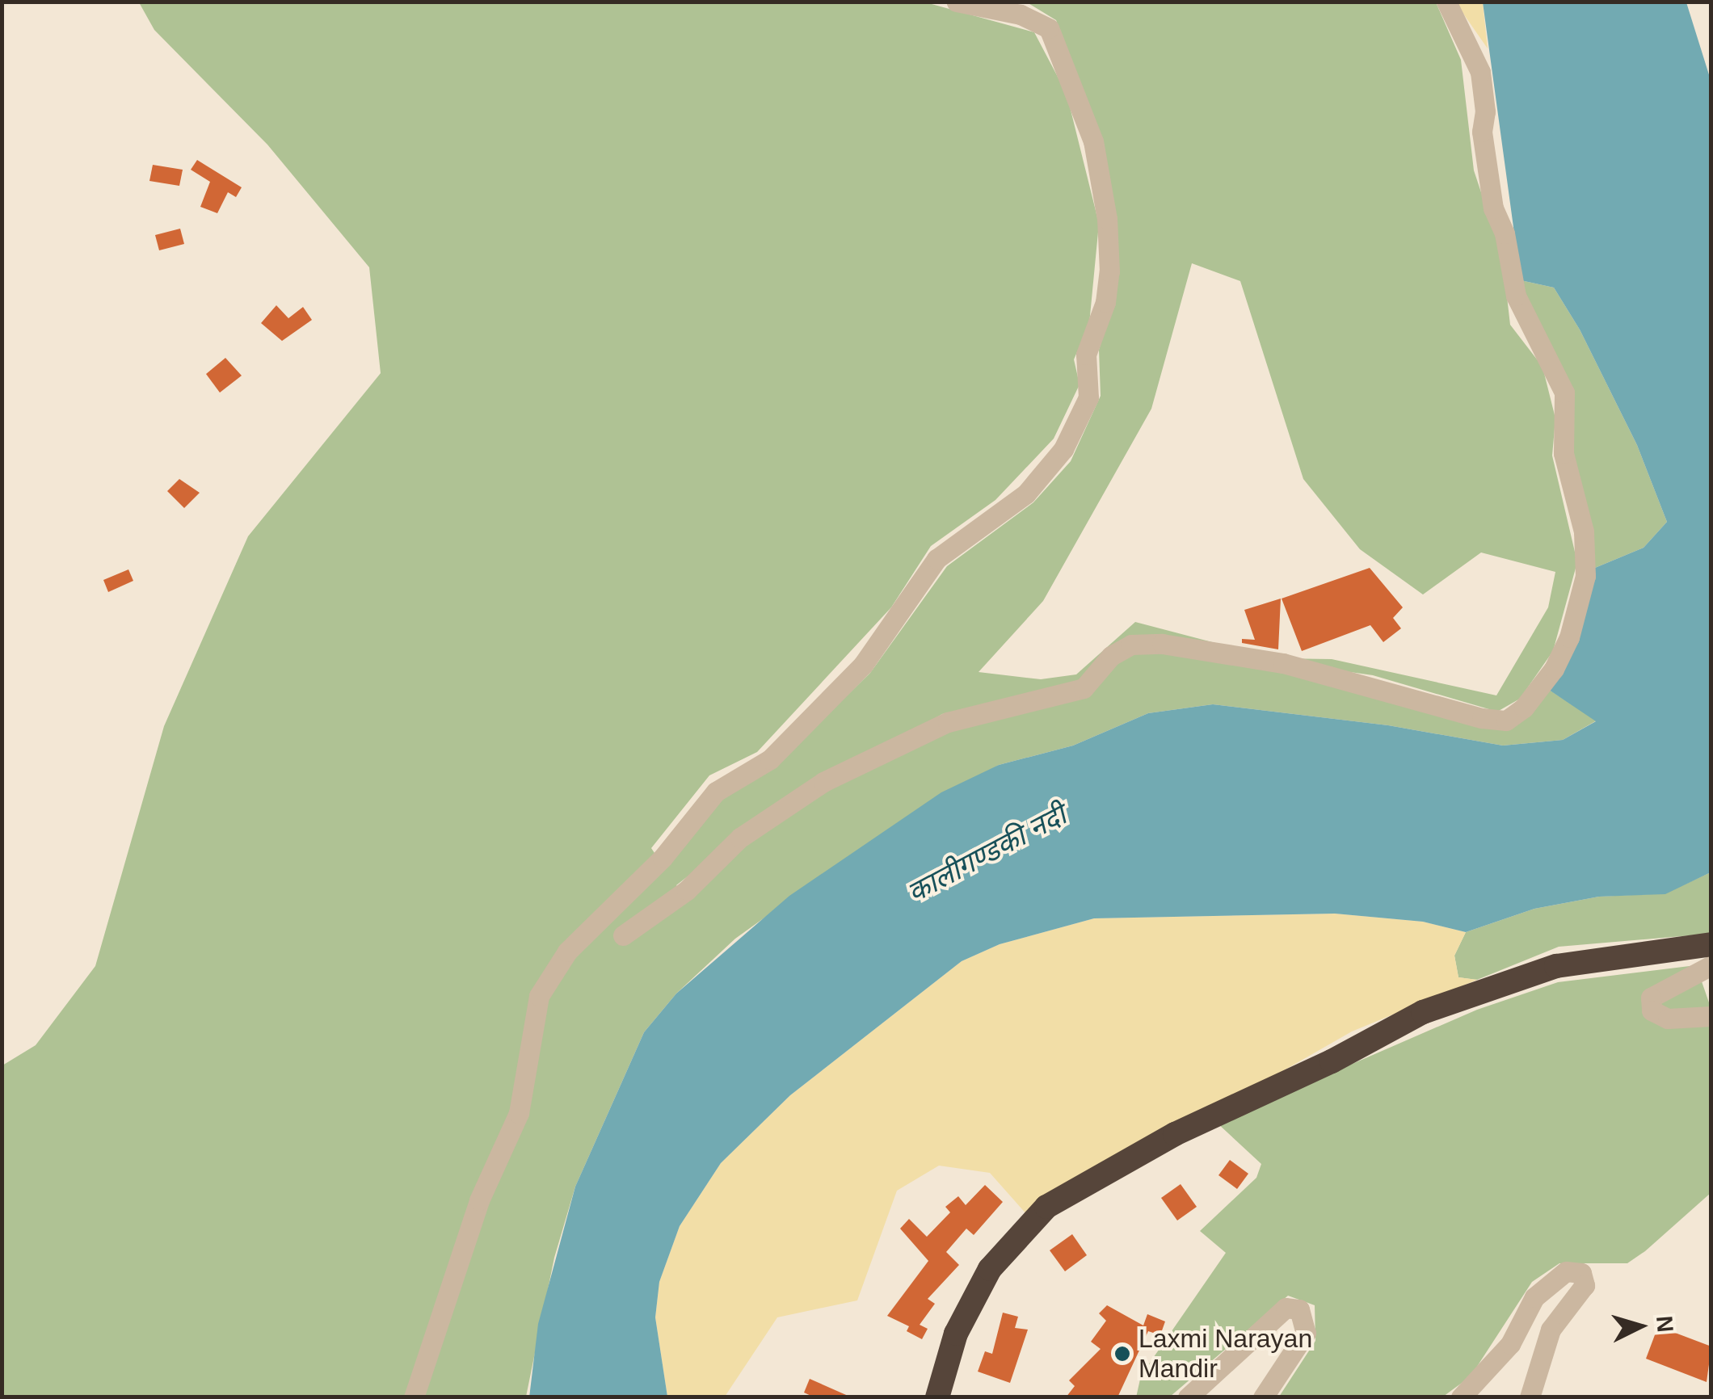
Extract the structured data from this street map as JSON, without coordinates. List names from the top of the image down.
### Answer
{
  "water": ["कालीगण्डकी नदी"],
  "places": ["Laxmi Narayan Mandir"],
  "north": "right"
}
